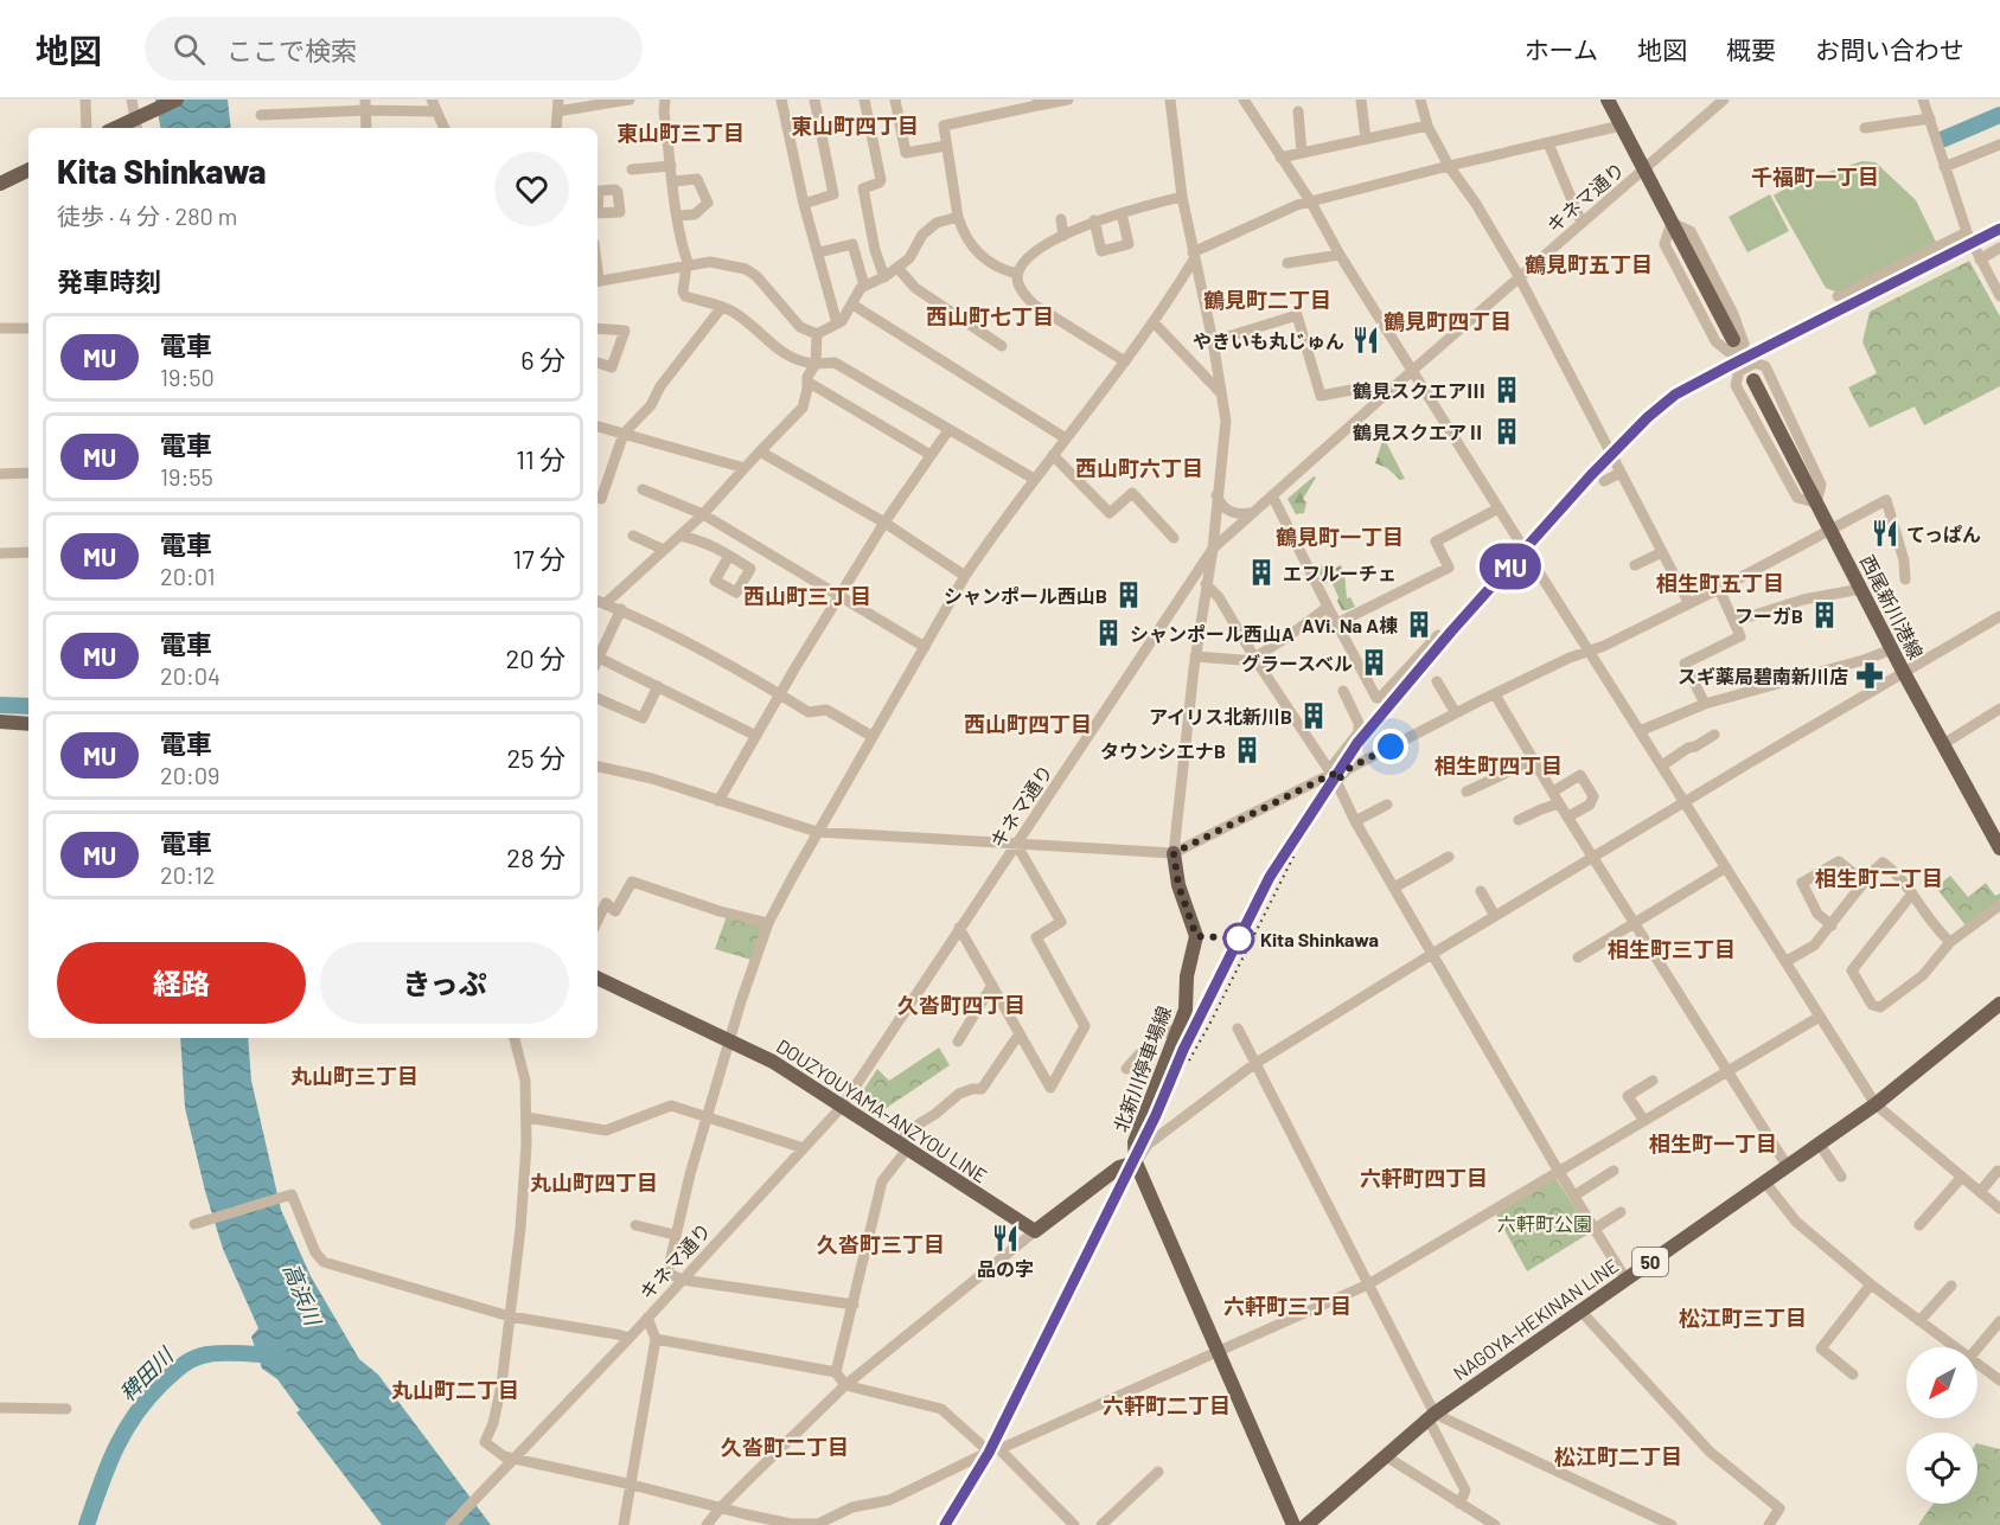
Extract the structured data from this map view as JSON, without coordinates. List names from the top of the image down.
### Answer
{
  "streets": {
    "main road": [
      "西尾新川港線",
      "北新川停車場線",
      "DOUZYOUYAMA-ANZYOU LINE",
      "50",
      "NAGOYA-HEKINAN LINE"
    ],
    "street": ["キネマ通り"]
  },
  "crossings": [
    ["キネマ通り", "DOUZYOUYAMA-ANZYOU LINE"]
  ],
  "districts": [
    "東山町四丁目",
    "東山町三丁目",
    "千福町一丁目",
    "鶴見町五丁目",
    "鶴見町二丁目",
    "西山町七丁目",
    "鶴見町四丁目",
    "西山町六丁目",
    "鶴見町一丁目",
    "相生町五丁目",
    "西山町三丁目",
    "西山町四丁目",
    "相生町四丁目",
    "相生町二丁目",
    "相生町三丁目",
    "久沓町四丁目",
    "丸山町三丁目",
    "相生町一丁目",
    "六軒町四丁目",
    "丸山町四丁目",
    "久沓町三丁目",
    "六軒町三丁目",
    "松江町三丁目",
    "丸山町二丁目",
    "六軒町二丁目",
    "久沓町二丁目",
    "松江町二丁目"
  ],
  "water": ["高浜川", "稗田川"],
  "parks": ["六軒町公園"],
  "places": {
    "restaurant": ["やきいも丸じゅん", "てっぱん", "品の字"],
    "building": [
      "鶴見スクエアⅢ",
      "鶴見スクエアⅡ",
      "エフルーチェ",
      "シャンポール西山B",
      "フーガB",
      "AVi. Na A棟",
      "シャンポール西山A",
      "グラースベル",
      "アイリス北新川B",
      "タウンシエナB"
    ],
    "pharmacy": ["スギ薬局碧南新川店"],
    "other": ["Kita Shinkawa"]
  },
  "north": "bottom left",
  "page": {
    "header": "地図",
    "search": "ここで検索",
    "nav": [
      "ホーム",
      "地図",
      "概要",
      "お問い合わせ"
    ],
    "on_map": "MU",
    "heading": [
      ["Kita Shinkawa", "徒歩 · 4 分 · 280 m"],
      "発車時刻"
    ],
    "list": [
      {
        "mark": "MU",
        "name": "電車",
        "note": "19:50",
        "value": "6 分"
      },
      {
        "mark": "MU",
        "name": "電車",
        "note": "19:55",
        "value": "11 分"
      },
      {
        "mark": "MU",
        "name": "電車",
        "note": "20:01",
        "value": "17 分"
      },
      {
        "mark": "MU",
        "name": "電車",
        "note": "20:04",
        "value": "20 分"
      },
      {
        "mark": "MU",
        "name": "電車",
        "note": "20:09",
        "value": "25 分"
      },
      {
        "mark": "MU",
        "name": "電車",
        "note": "20:12",
        "value": "28 分"
      }
    ],
    "buttons": ["経路", "きっぷ"]
  }
}
